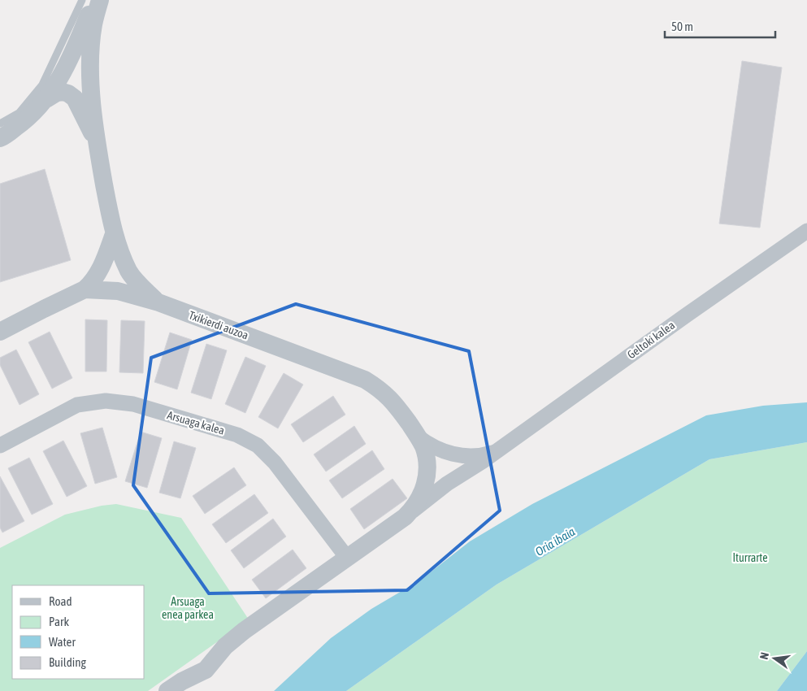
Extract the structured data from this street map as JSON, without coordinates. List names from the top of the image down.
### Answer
{
  "streets": {
    "street": ["Txikierdi auzoa", "Geltoki kalea", "Arsuaga kalea"]
  },
  "crossings": [
    ["Txikierdi auzoa", "Geltoki kalea"],
    ["Txikierdi auzoa", "Arsuaga kalea"]
  ],
  "water": ["Oria ibaia"],
  "parks": ["Iturrarte", "Arsuaga enea parkea"],
  "legend": [
    "Road",
    "Park",
    "Water",
    "Building"
  ],
  "scale_bar": "50 m",
  "north": "left"
}
